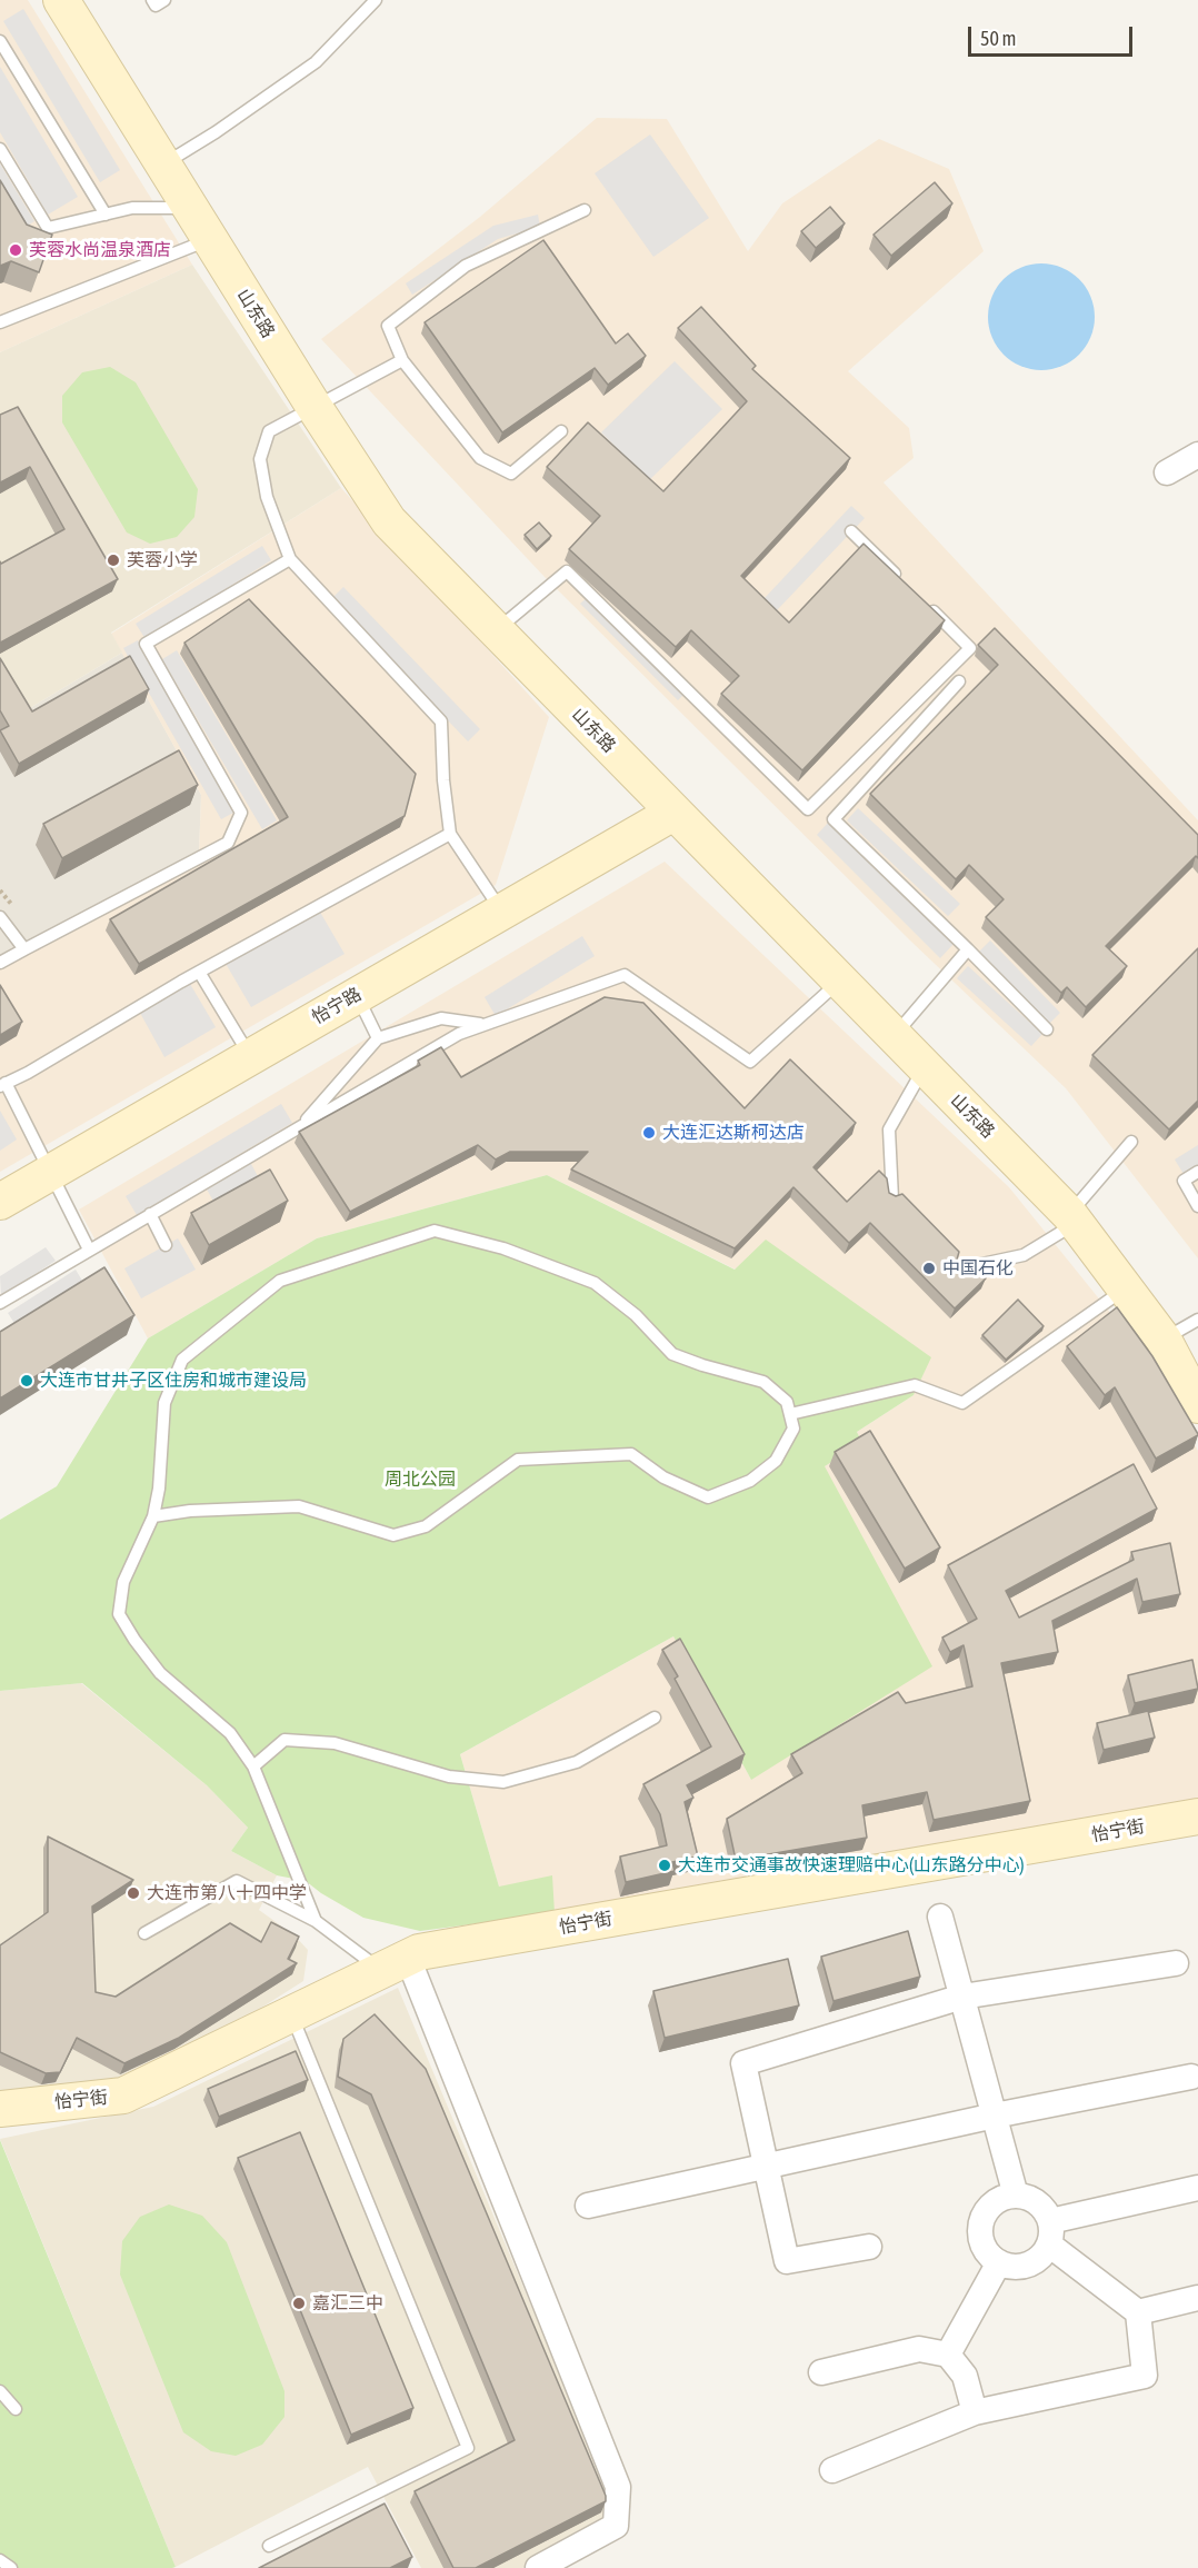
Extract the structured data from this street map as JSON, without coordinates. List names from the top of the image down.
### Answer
{
  "streets": {
    "street": ["山东路", "怡宁路", "怡宁街"]
  },
  "crossings": [
    ["山东路", "怡宁路"]
  ],
  "parks": ["周北公园"],
  "places": [
    "芙蓉水尚温泉酒店",
    "芙蓉小学",
    "大连汇达斯柯达店",
    "中国石化",
    "大连市甘井子区住房和城市建设局",
    "大连市交通事故快速理赔中心(山东路分中心)",
    "大连市第八十四中学",
    "嘉汇三中"
  ],
  "scale_bar": "50 m"
}
